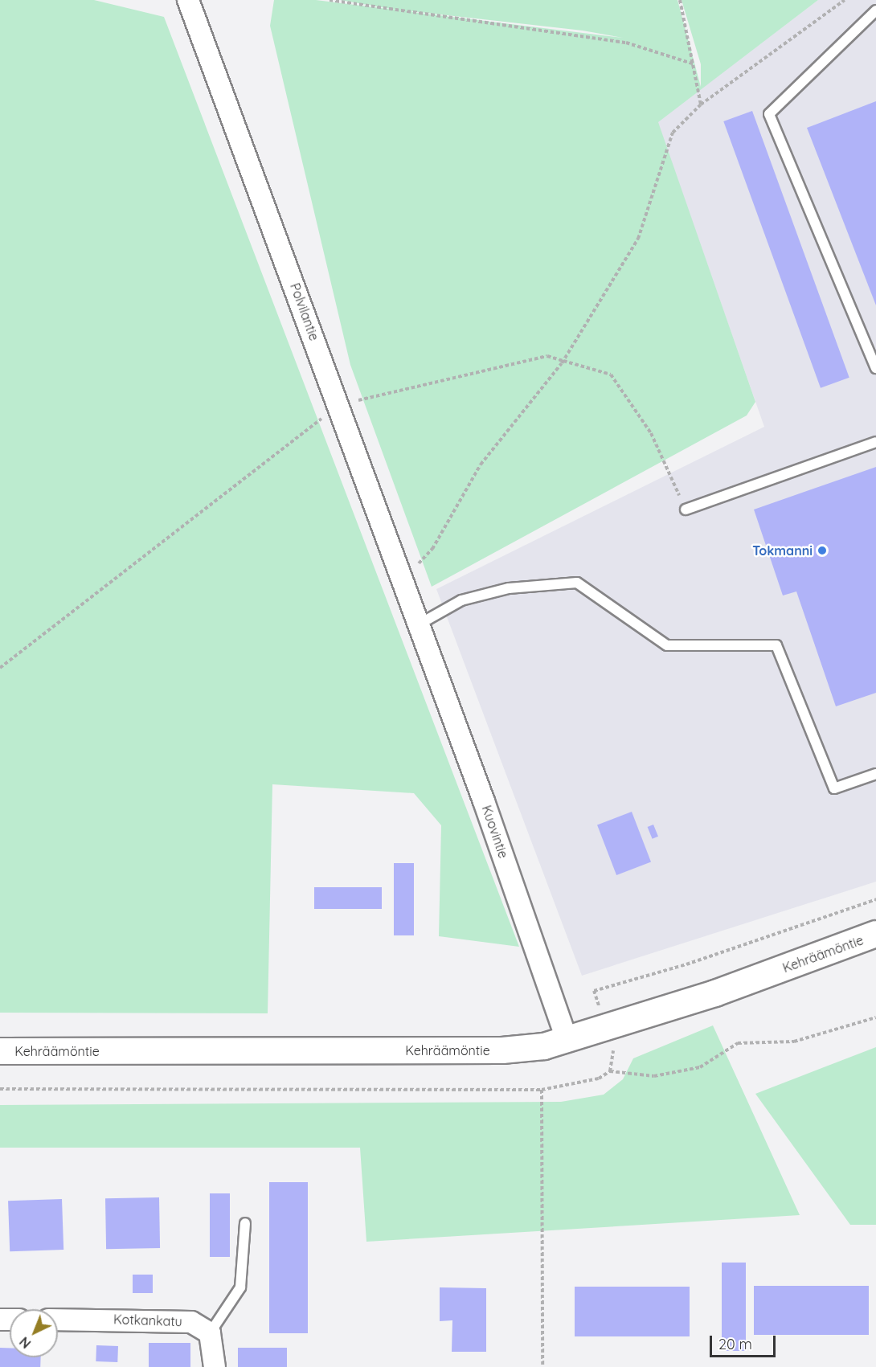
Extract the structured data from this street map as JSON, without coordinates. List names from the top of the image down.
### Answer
{
  "streets": {
    "street": [
      "Polvilantie",
      "Kuovintie",
      "Kehräämöntie",
      "Kotkankatu"
    ]
  },
  "crossings": [
    ["Polvilantie", "Kuovintie"],
    ["Kuovintie", "Kehräämöntie"]
  ],
  "places": ["Tokmanni"],
  "scale_bar": "20 m",
  "north": "bottom left"
}
